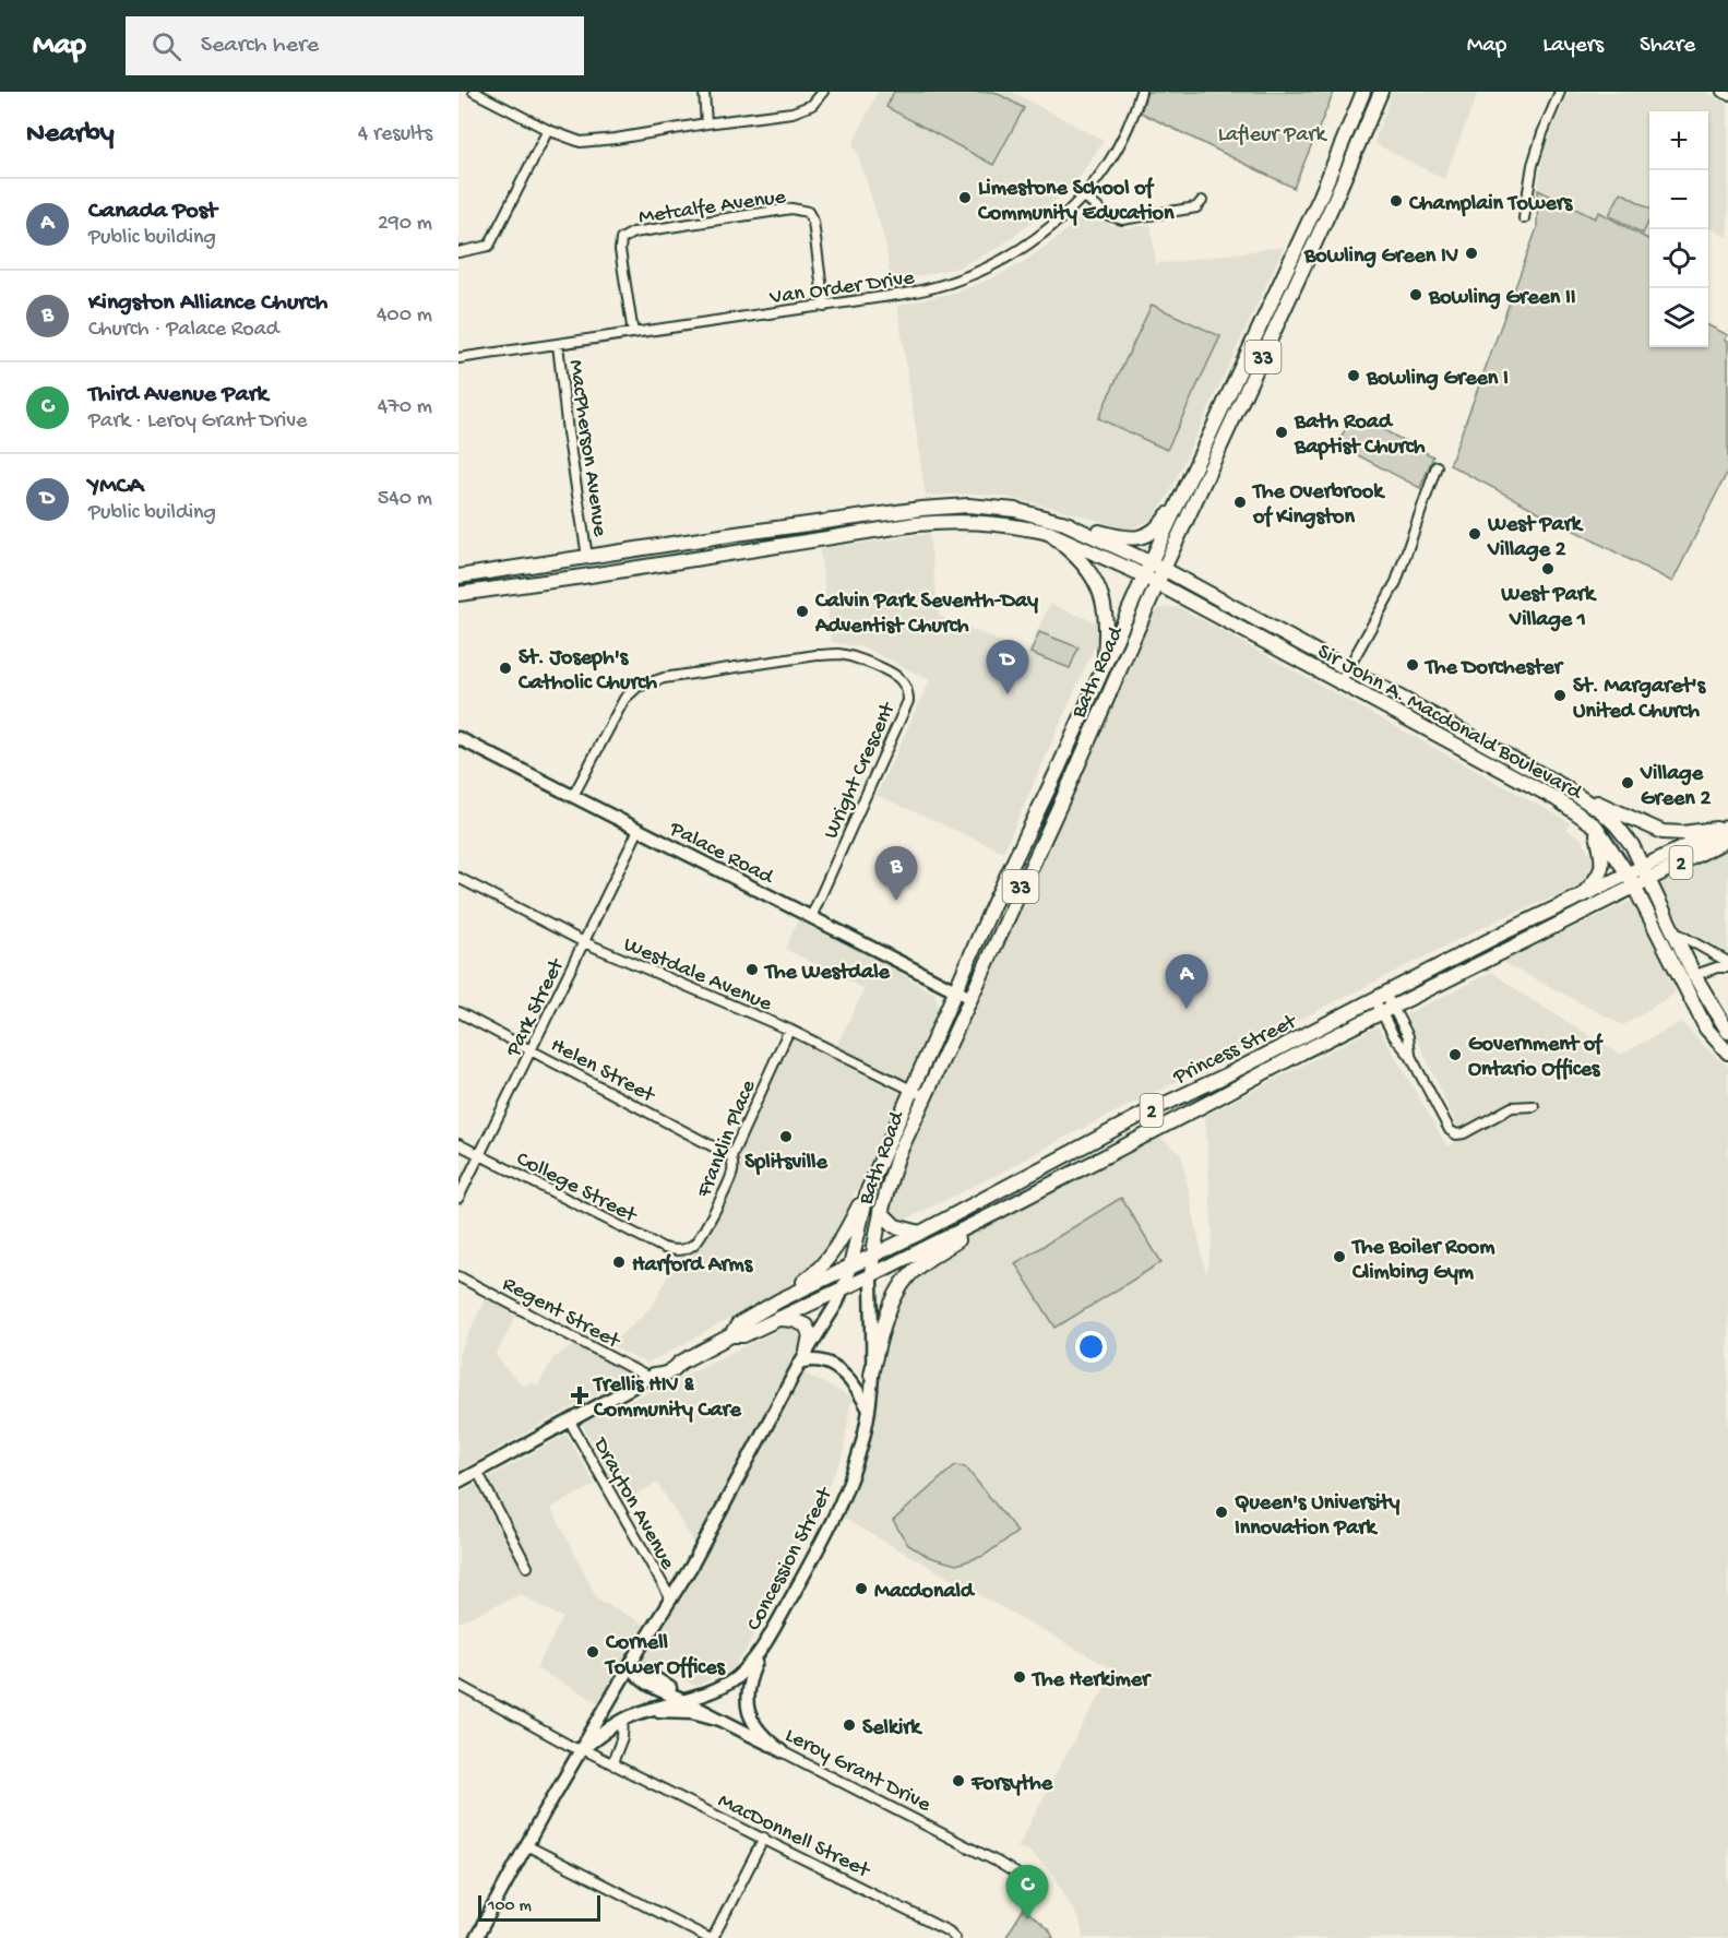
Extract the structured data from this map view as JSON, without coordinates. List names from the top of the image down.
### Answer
{
  "streets": {
    "main road": [
      "33",
      "Bath Road",
      "Sir John A. Macdonald Boulevard",
      "Palace Road",
      "2",
      "Princess Street",
      "Concession Street",
      "Leroy Grant Drive"
    ],
    "street": [
      "Metcalfe Avenue",
      "Van Order Drive",
      "MacPherson Avenue",
      "Wright Crescent",
      "Westdale Avenue",
      "Park Street",
      "Helen Street",
      "Franklin Place",
      "College Street",
      "Regent Street",
      "Drayton Avenue",
      "MacDonnell Street"
    ]
  },
  "crossings": [
    ["Metcalfe Avenue", "Van Order Drive"],
    ["Van Order Drive", "MacPherson Avenue"],
    ["Bath Road", "Sir John A. Macdonald Boulevard"],
    ["Bath Road", "Palace Road"],
    ["Bath Road", "Westdale Avenue"],
    ["Bath Road", "Princess Street"],
    ["Bath Road", "Concession Street"],
    ["Sir John A. Macdonald Boulevard", "Princess Street"],
    ["Wright Crescent", "Palace Road"],
    ["Palace Road", "Park Street"],
    ["Westdale Avenue", "Park Street"],
    ["Westdale Avenue", "Franklin Place"],
    ["Park Street", "Helen Street"],
    ["Park Street", "College Street"],
    ["Princess Street", "Regent Street"],
    ["Princess Street", "Drayton Avenue"],
    ["Princess Street", "Concession Street"],
    ["Helen Street", "Franklin Place"],
    ["Franklin Place", "College Street"],
    ["Drayton Avenue", "Concession Street"],
    ["Concession Street", "Leroy Grant Drive"],
    ["Concession Street", "MacDonnell Street"]
  ],
  "parks": ["Lafleur Park"],
  "places": {
    "other": [
      "Limestone School of Community Education",
      "Champlain Towers",
      "Bowling Green IV",
      "Bowling Green II",
      "Bowling Green I",
      "Bath Road Baptist Church",
      "The Overbrook of Kingston",
      "West Park Village 2",
      "West Park Village 1",
      "Calvin Park Seventh-Day Adventist Church",
      "The Dorchester",
      "St. Joseph's Catholic Church",
      "St. Margaret's United Church",
      "Village Green 2",
      "The Westdale",
      "Government of Ontario Offices",
      "Splitsville",
      "The Boiler Room Climbing Gym",
      "Harford Arms",
      "Queen's University Innovation Park",
      "Macdonald",
      "Cornell Tower Offices",
      "The Herkimer",
      "Selkirk",
      "Forsythe"
    ],
    "health": ["Trellis HIV & Community Care"]
  },
  "scale_bar": "100 m",
  "page": {
    "header": "Map",
    "search": "Search here",
    "nav": ["Map", "Layers", "Share"],
    "heading": ["Nearby", "4 results"],
    "map_buttons": ["+", "−"],
    "list": [
      {
        "mark": "A",
        "name": "Canada Post",
        "note": "Public building",
        "value": "290 m"
      },
      {
        "mark": "B",
        "name": "Kingston Alliance Church",
        "note": "Church · Palace Road",
        "value": "400 m"
      },
      {
        "mark": "C",
        "name": "Third Avenue Park",
        "note": "Park · Leroy Grant Drive",
        "value": "470 m"
      },
      {
        "mark": "D",
        "name": "YMCA",
        "note": "Public building",
        "value": "540 m"
      }
    ],
    "pins": [
      "D",
      "B",
      "A",
      "C"
    ],
    "scale": "100 m"
  }
}
